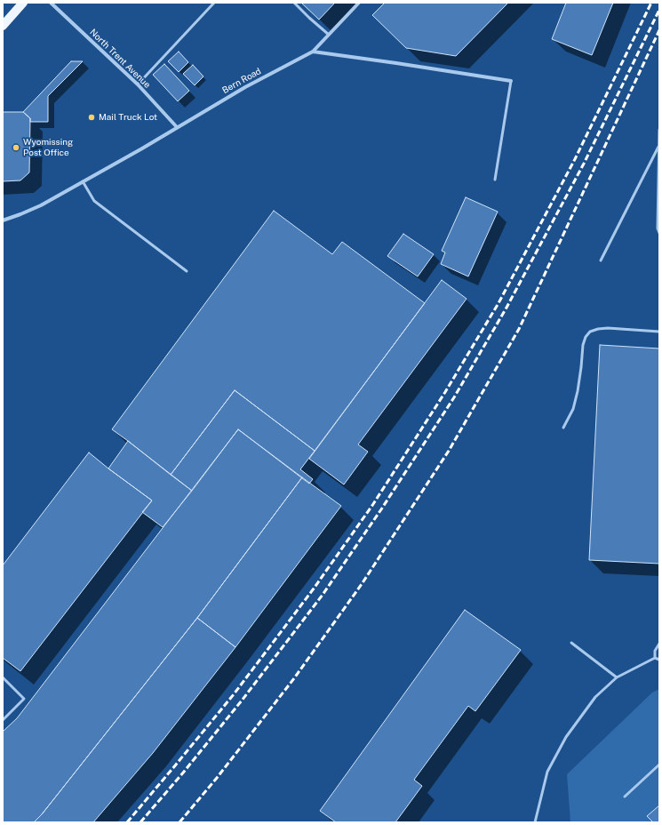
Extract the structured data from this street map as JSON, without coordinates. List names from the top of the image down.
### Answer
{
  "streets": {
    "street": ["North Trent Avenue", "Bern Road"]
  },
  "crossings": [
    ["North Trent Avenue", "Bern Road"]
  ],
  "places": ["Mail Truck Lot", "Wyomissing Post Office"]
}
